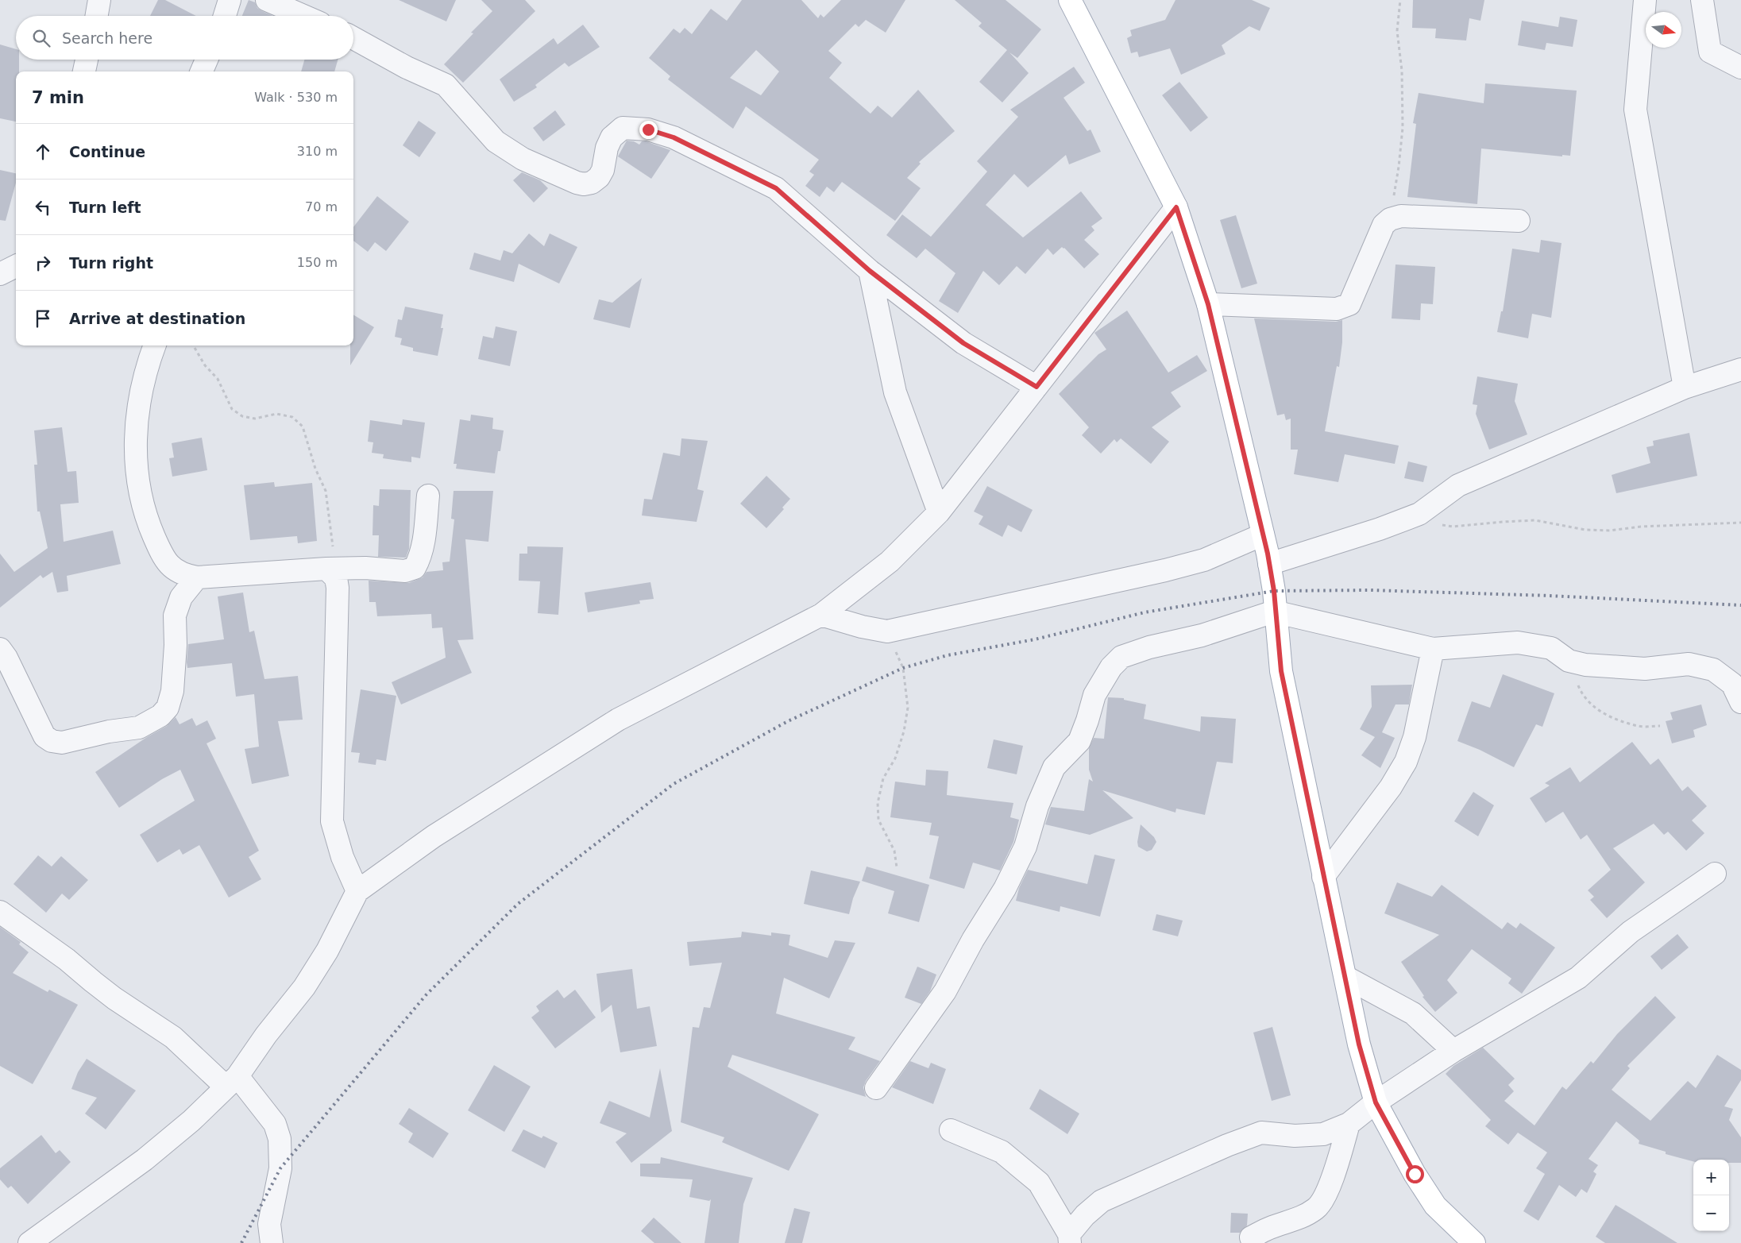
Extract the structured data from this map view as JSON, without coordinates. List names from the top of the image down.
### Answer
{
  "north": "right",
  "page": {
    "search": "Search here",
    "heading": ["7 min", "Walk · 530 m"],
    "list": [
      ["Continue", "310 m"],
      ["Turn left", "70 m"],
      ["Turn right", "150 m"],
      "Arrive at destination"
    ],
    "map_buttons": ["+", "−"]
  }
}
